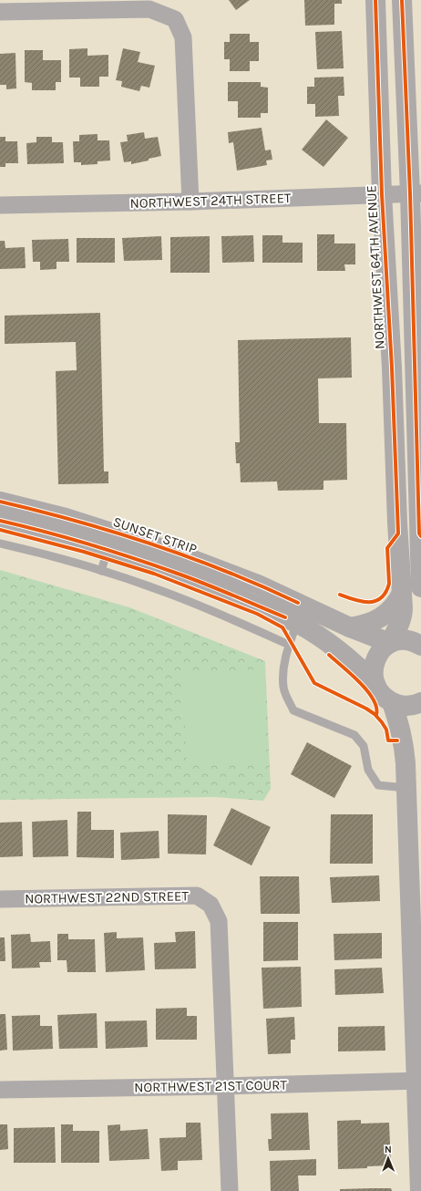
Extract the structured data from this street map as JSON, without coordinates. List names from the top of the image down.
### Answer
{
  "streets": {
    "street": [
      "NORTHWEST 24TH STREET",
      "NORTHWEST 64TH AVENUE",
      "SUNSET STRIP",
      "NORTHWEST 22ND STREET",
      "NORTHWEST 21ST COURT"
    ]
  },
  "crossings": [
    ["NORTHWEST 24TH STREET", "NORTHWEST 64TH AVENUE"],
    ["NORTHWEST 64TH AVENUE", "SUNSET STRIP"],
    ["NORTHWEST 22ND STREET", "NORTHWEST 21ST COURT"]
  ],
  "north": "top"
}
